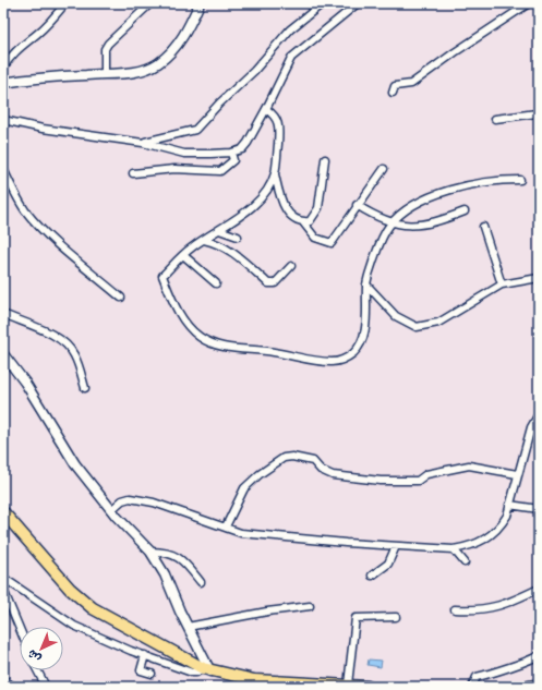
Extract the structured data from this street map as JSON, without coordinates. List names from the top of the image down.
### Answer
{
  "north": "bottom left"
}
